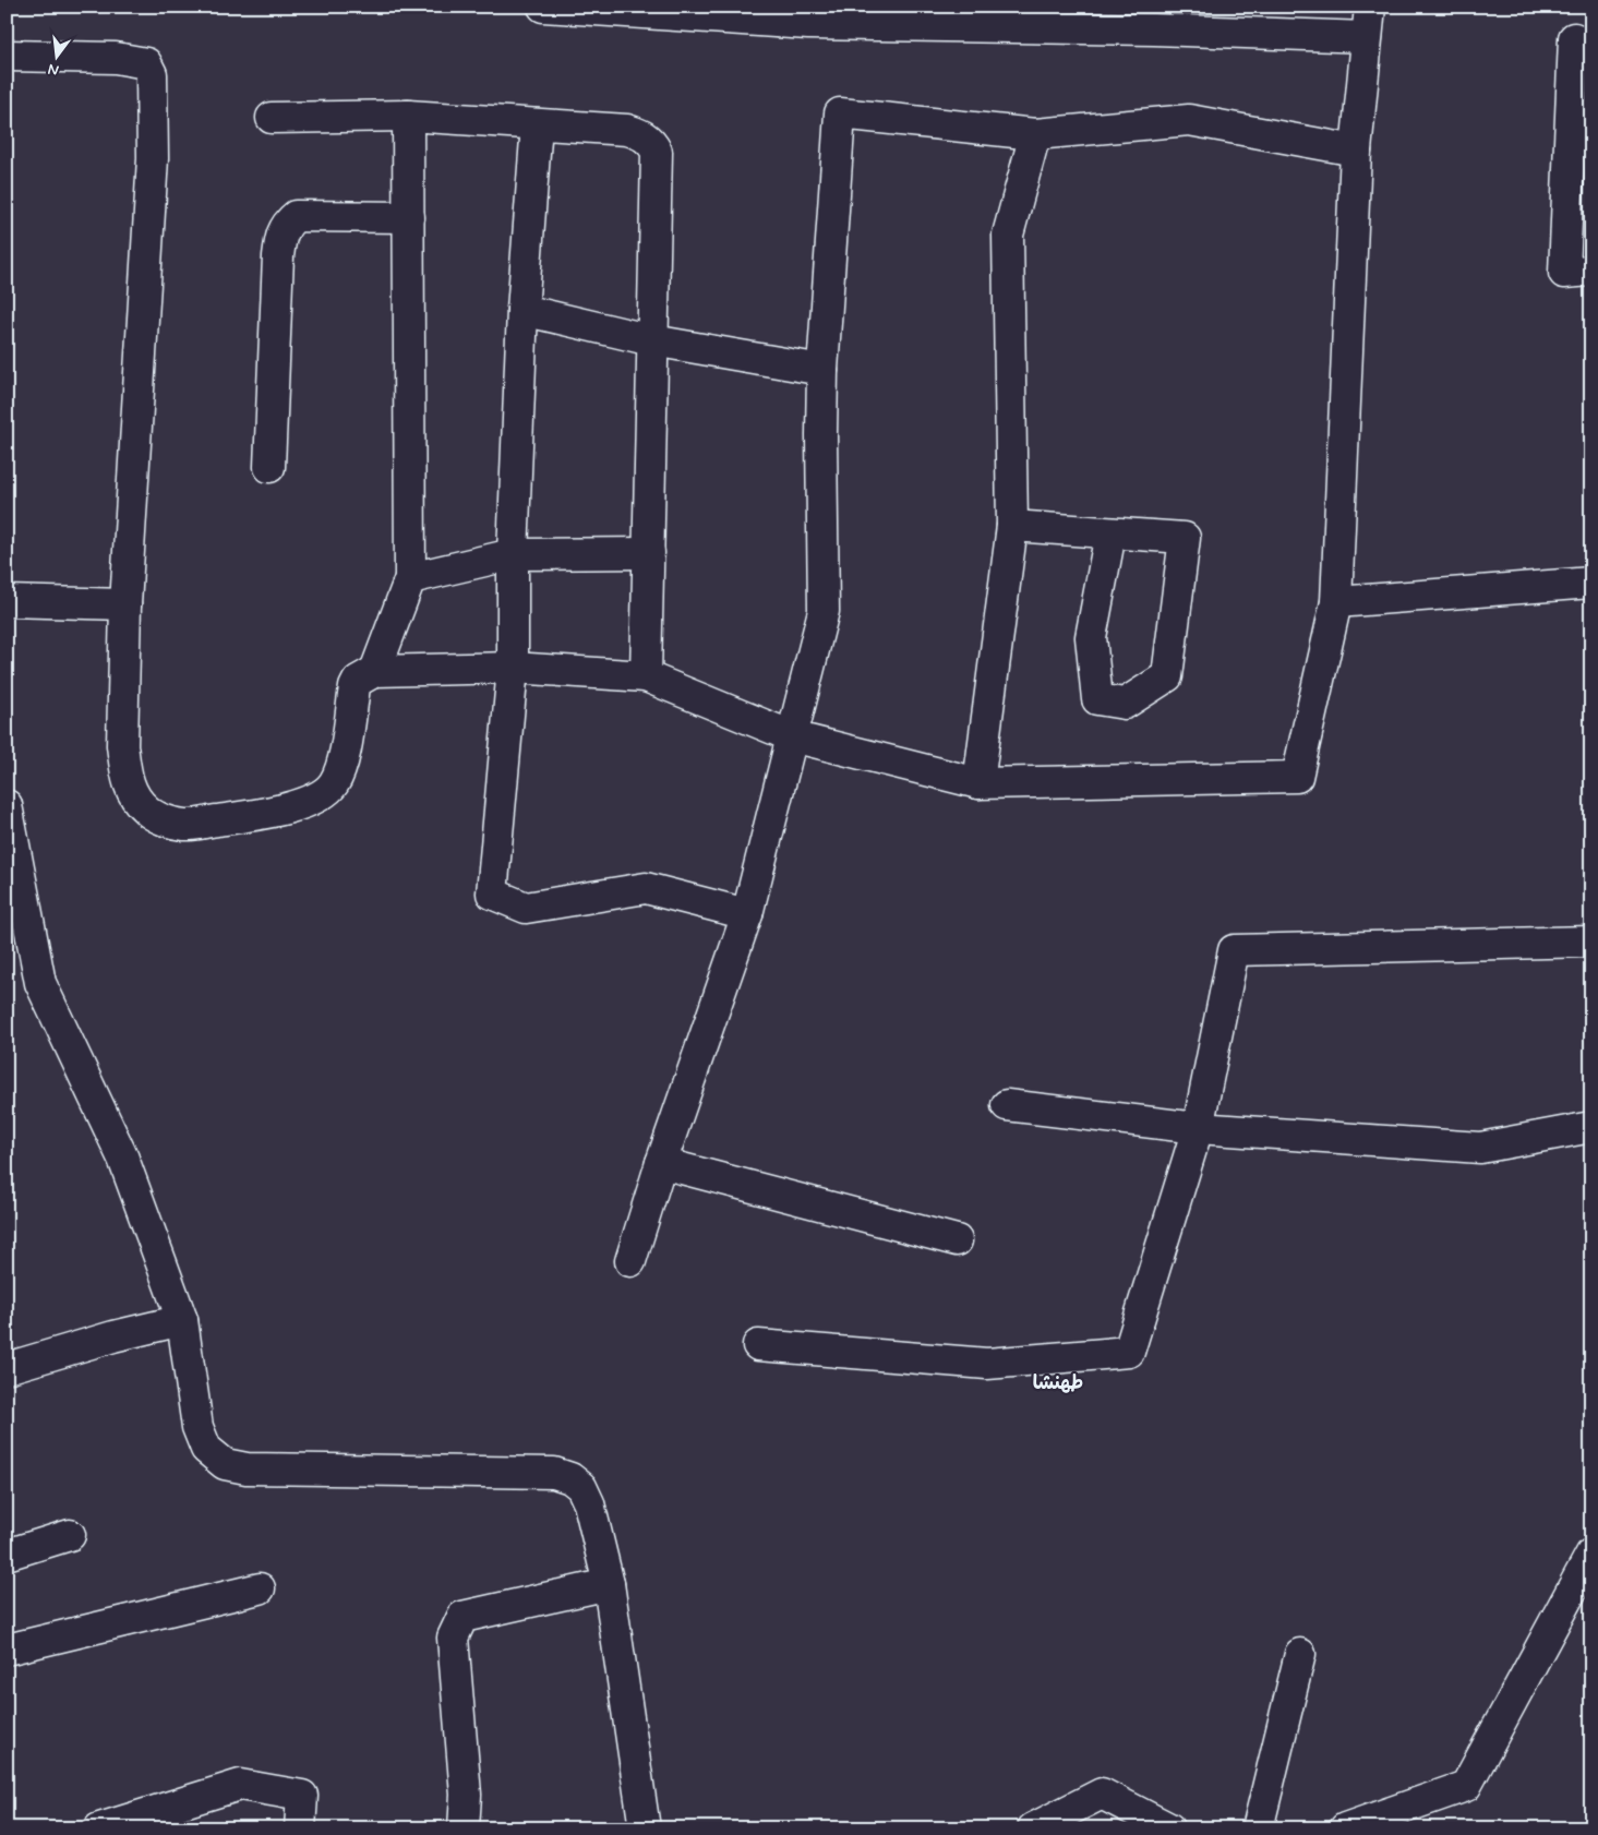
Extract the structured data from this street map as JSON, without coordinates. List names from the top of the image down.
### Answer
{
  "districts": ["طهنشا"],
  "north": "bottom"
}
